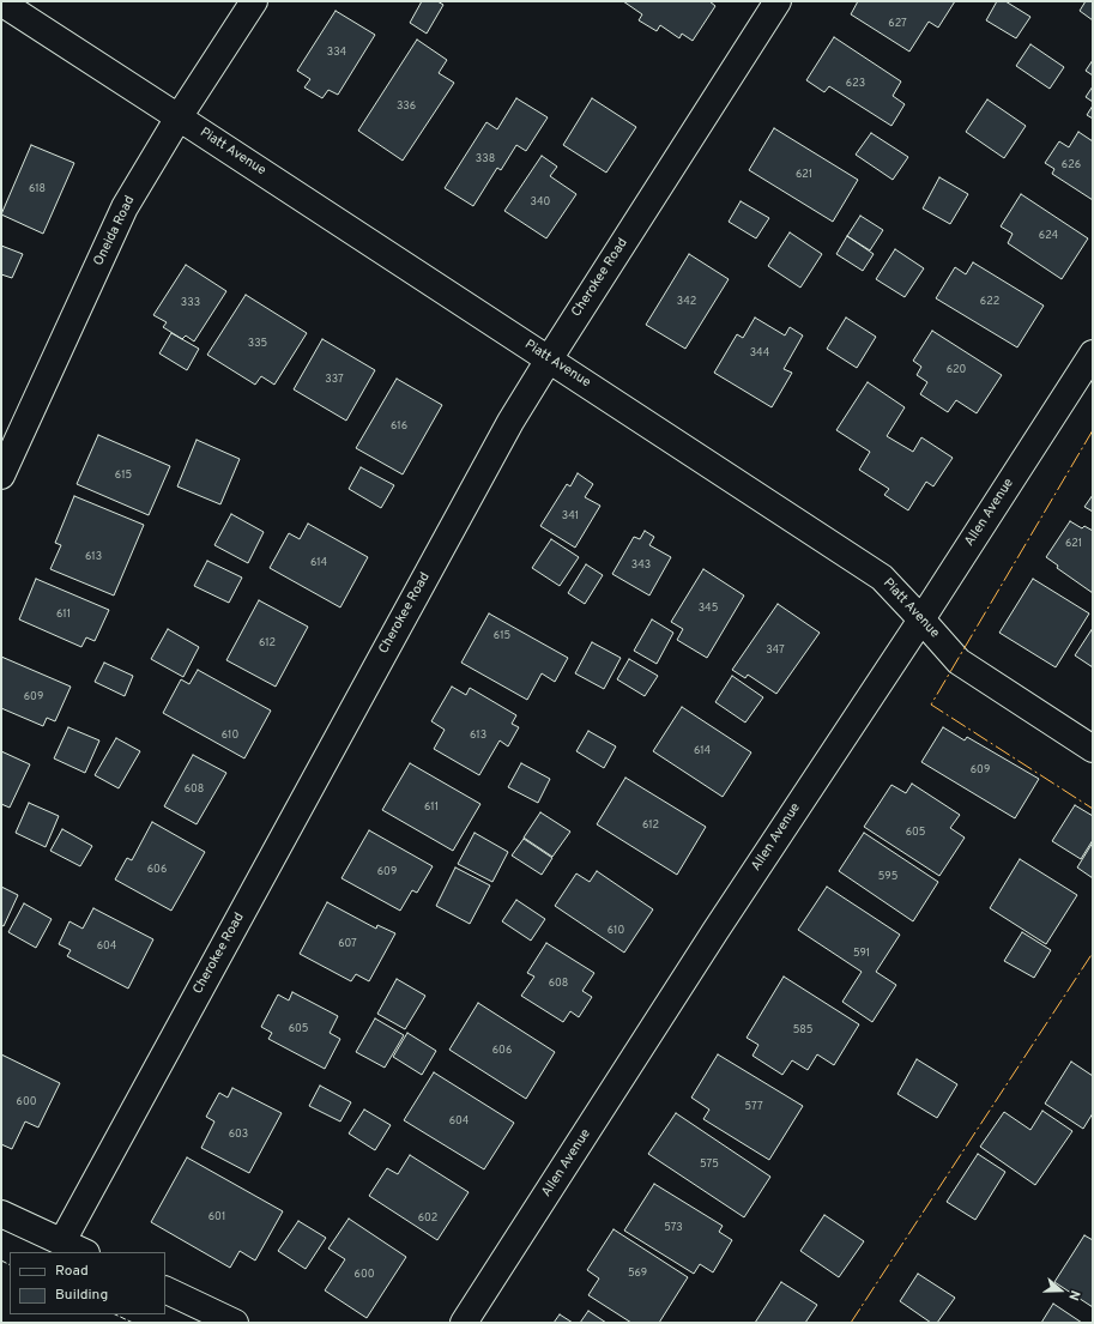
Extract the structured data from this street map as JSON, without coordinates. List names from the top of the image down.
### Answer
{
  "streets": {
    "street": [
      "Piatt Avenue",
      "Oneida Road",
      "Cherokee Road",
      "Allen Avenue"
    ]
  },
  "crossings": [
    ["Piatt Avenue", "Oneida Road"],
    ["Piatt Avenue", "Cherokee Road"],
    ["Piatt Avenue", "Allen Avenue"]
  ],
  "house_numbers": [
    "627",
    "334",
    "623",
    "336",
    "338",
    "626",
    "621",
    "618",
    "340",
    "624",
    "342",
    "622",
    "333",
    "335",
    "344",
    "620",
    "337",
    "616",
    "615",
    "341",
    "621",
    "613",
    "614",
    "343",
    "345",
    "611",
    "615",
    "612",
    "347",
    "609",
    "610",
    "613",
    "614",
    "609",
    "608",
    "611",
    "612",
    "605",
    "606",
    "609",
    "595",
    "610",
    "607",
    "604",
    "591",
    "608",
    "605",
    "585",
    "606",
    "600",
    "577",
    "604",
    "603",
    "575",
    "601",
    "602",
    "573",
    "569",
    "600"
  ],
  "legend": ["Road", "Building"],
  "north": "right"
}
